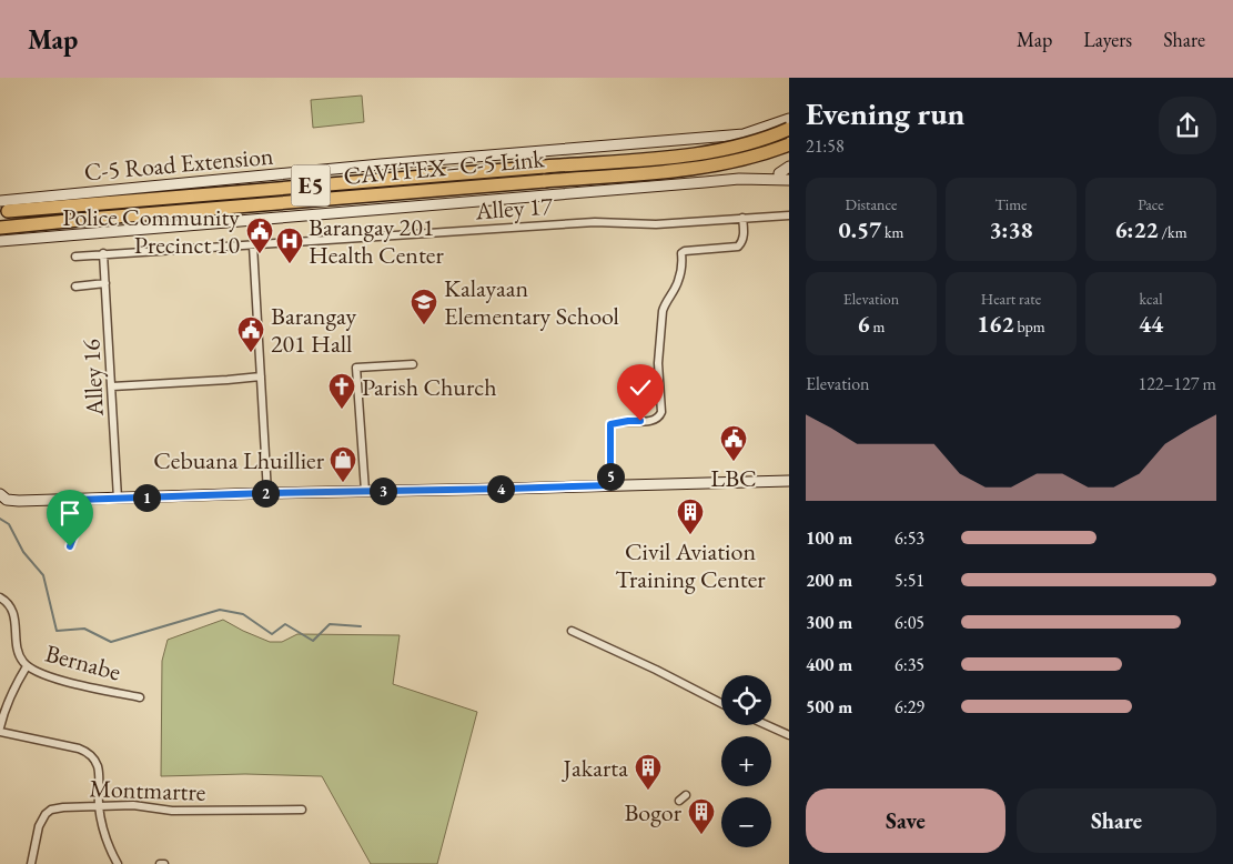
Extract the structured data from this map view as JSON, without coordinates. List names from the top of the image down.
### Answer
{
  "streets": {
    "highway": ["CAVITEX–C-5 Link", "E5"],
    "main road": ["C-5 Road Extension"],
    "street": [
      "Alley 17",
      "Alley 16",
      "Bernabe",
      "Montmartre"
    ]
  },
  "crossings": [
    ["C-5 Road Extension", "CAVITEX–C-5 Link"],
    ["Alley 17", "Alley 16"]
  ],
  "places": {
    "public building": ["Police Community Precinct 10", "Barangay 201 Hall", "LBC"],
    "hospital": ["Barangay 201 Health Center"],
    "school or university": ["Kalayaan Elementary School"],
    "church": ["Parish Church"],
    "shop": ["Cebuana Lhuillier"],
    "building": ["Civil Aviation Training Center", "Jakarta", "Bogor"]
  },
  "page": {
    "header": "Map",
    "nav": ["Map", "Layers", "Share"],
    "heading": ["Evening run", "21:58"],
    "stats": [
      ["Distance", "0.57 km"],
      ["Time", "3:38"],
      ["Pace", "6:22 /km"],
      ["Elevation", "6 m"],
      ["Heart rate", "162 bpm"],
      ["kcal", "44"]
    ],
    "chart": ["Elevation", "122–127 m"],
    "pins": [
      "5",
      "4",
      "3",
      "2",
      "1"
    ],
    "list": [
      {
        "name": "100 m",
        "note": "6:53"
      },
      {
        "name": "200 m",
        "note": "5:51"
      },
      {
        "name": "300 m",
        "note": "6:05"
      },
      {
        "name": "400 m",
        "note": "6:35"
      },
      {
        "name": "500 m",
        "note": "6:29"
      }
    ],
    "map_buttons": ["+", "−"],
    "buttons": ["Save", "Share"]
  }
}
